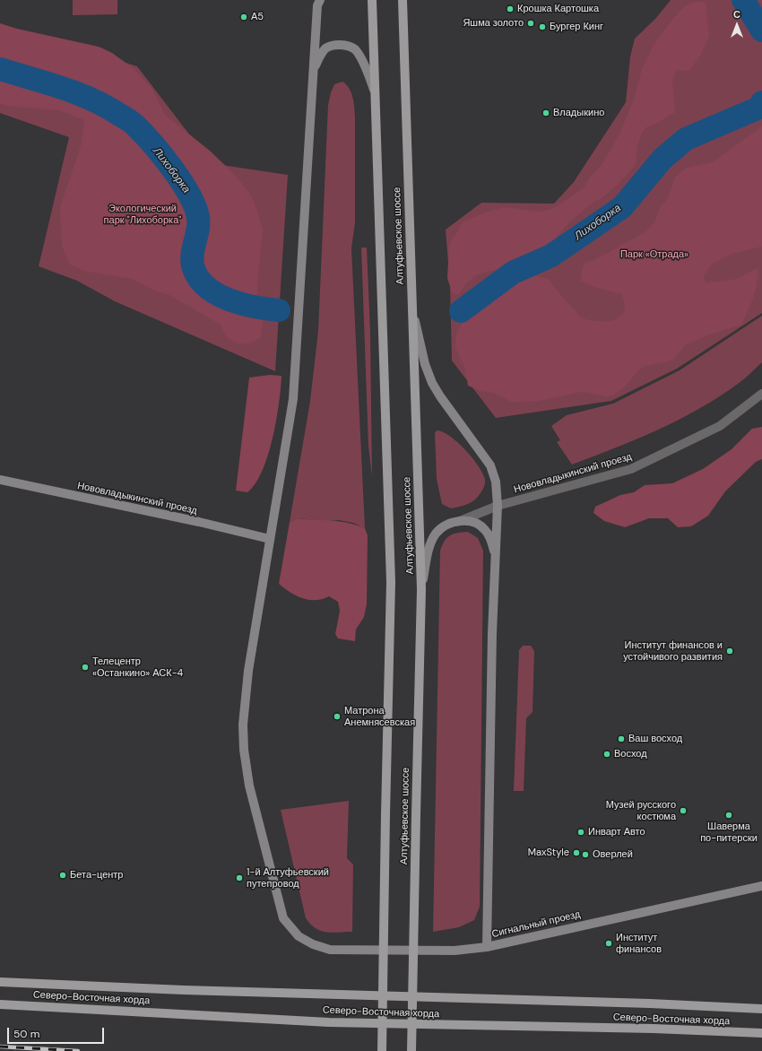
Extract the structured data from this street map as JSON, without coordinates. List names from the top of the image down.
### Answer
{
  "streets": {
    "main road": [
      "Алтуфьевское шоссе",
      "Нововладыкинский проезд",
      "Сигнальный проезд",
      "Северо-Восточная хорда"
    ]
  },
  "crossings": [
    ["Нововладыкинский проезд", "Сигнальный проезд"]
  ],
  "water": ["Лихоборка"],
  "parks": ["Экологический парк \"Лихоборка\"", "Парк «Отрада»"],
  "places": [
    "Крошка Картошка",
    "А5",
    "Яшма золото",
    "Бургер Кинг",
    "Владыкино",
    "Институт финансов и устойчивого развития",
    "Телецентр «Останкино» АСК-4",
    "Матрона Анемнясевская",
    "Ваш восход",
    "Восход",
    "Музей русского костюма",
    "Шаверма по-питерски",
    "Инварт Авто",
    "MaxStyle",
    "Оверлей",
    "Бета-центр",
    "1-й Алтуфьевский путепровод",
    "Институт финансов"
  ],
  "scale_bar": "50 m",
  "north": "top"
}
